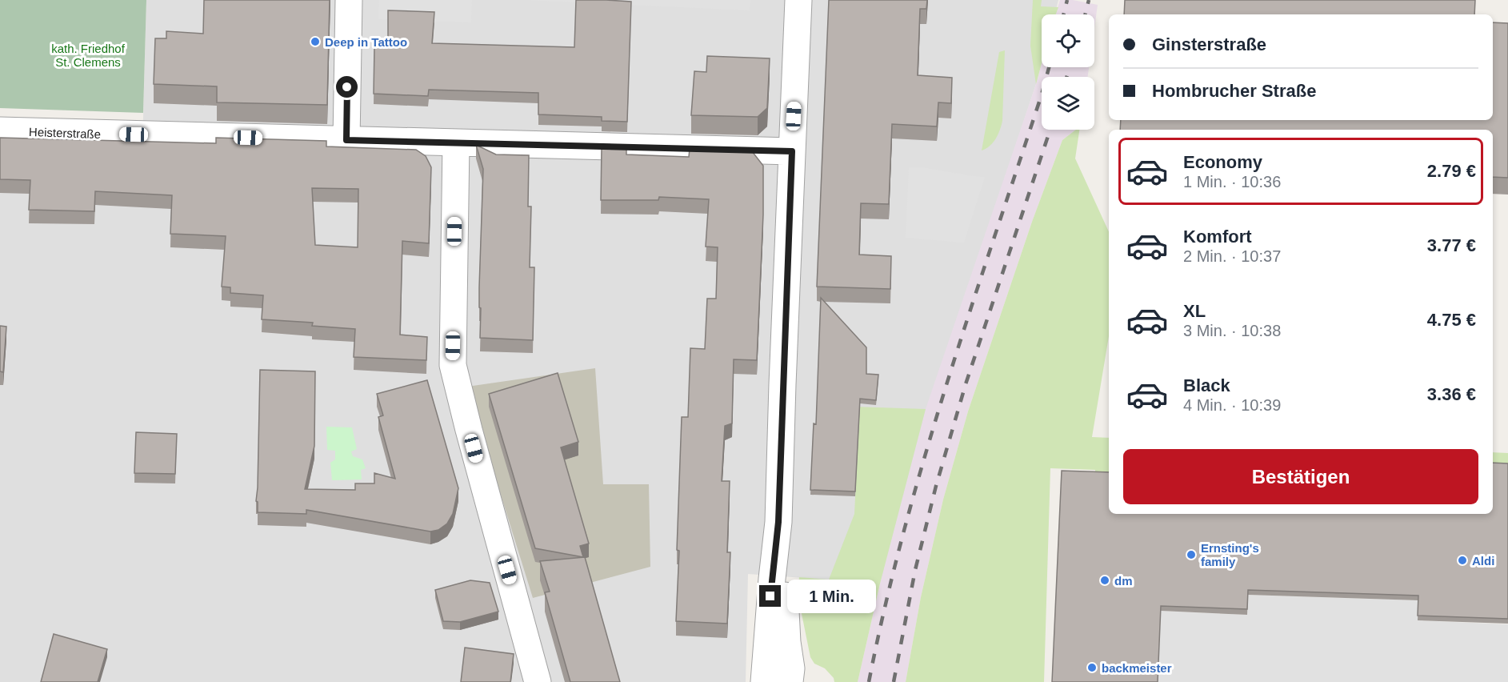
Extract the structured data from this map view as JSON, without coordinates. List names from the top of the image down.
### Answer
{
  "streets": {
    "street": ["Heisterstraße"]
  },
  "parks": ["kath. Friedhof St. Clemens"],
  "places": [
    "Deep in Tattoo",
    "Ernsting's family",
    "Aldi",
    "dm",
    "backmeister"
  ],
  "page": {
    "banner": ["Ginsterstraße", "Hombrucher Straße"],
    "list": [
      {
        "name": "Economy",
        "note": "1 Min. · 10:36",
        "value": "2.79 €"
      },
      {
        "name": "Komfort",
        "note": "2 Min. · 10:37",
        "value": "3.77 €"
      },
      {
        "name": "XL",
        "note": "3 Min. · 10:38",
        "value": "4.75 €"
      },
      {
        "name": "Black",
        "note": "4 Min. · 10:39",
        "value": "3.36 €"
      }
    ],
    "buttons": "Bestätigen",
    "bubble": "1 Min."
  }
}
